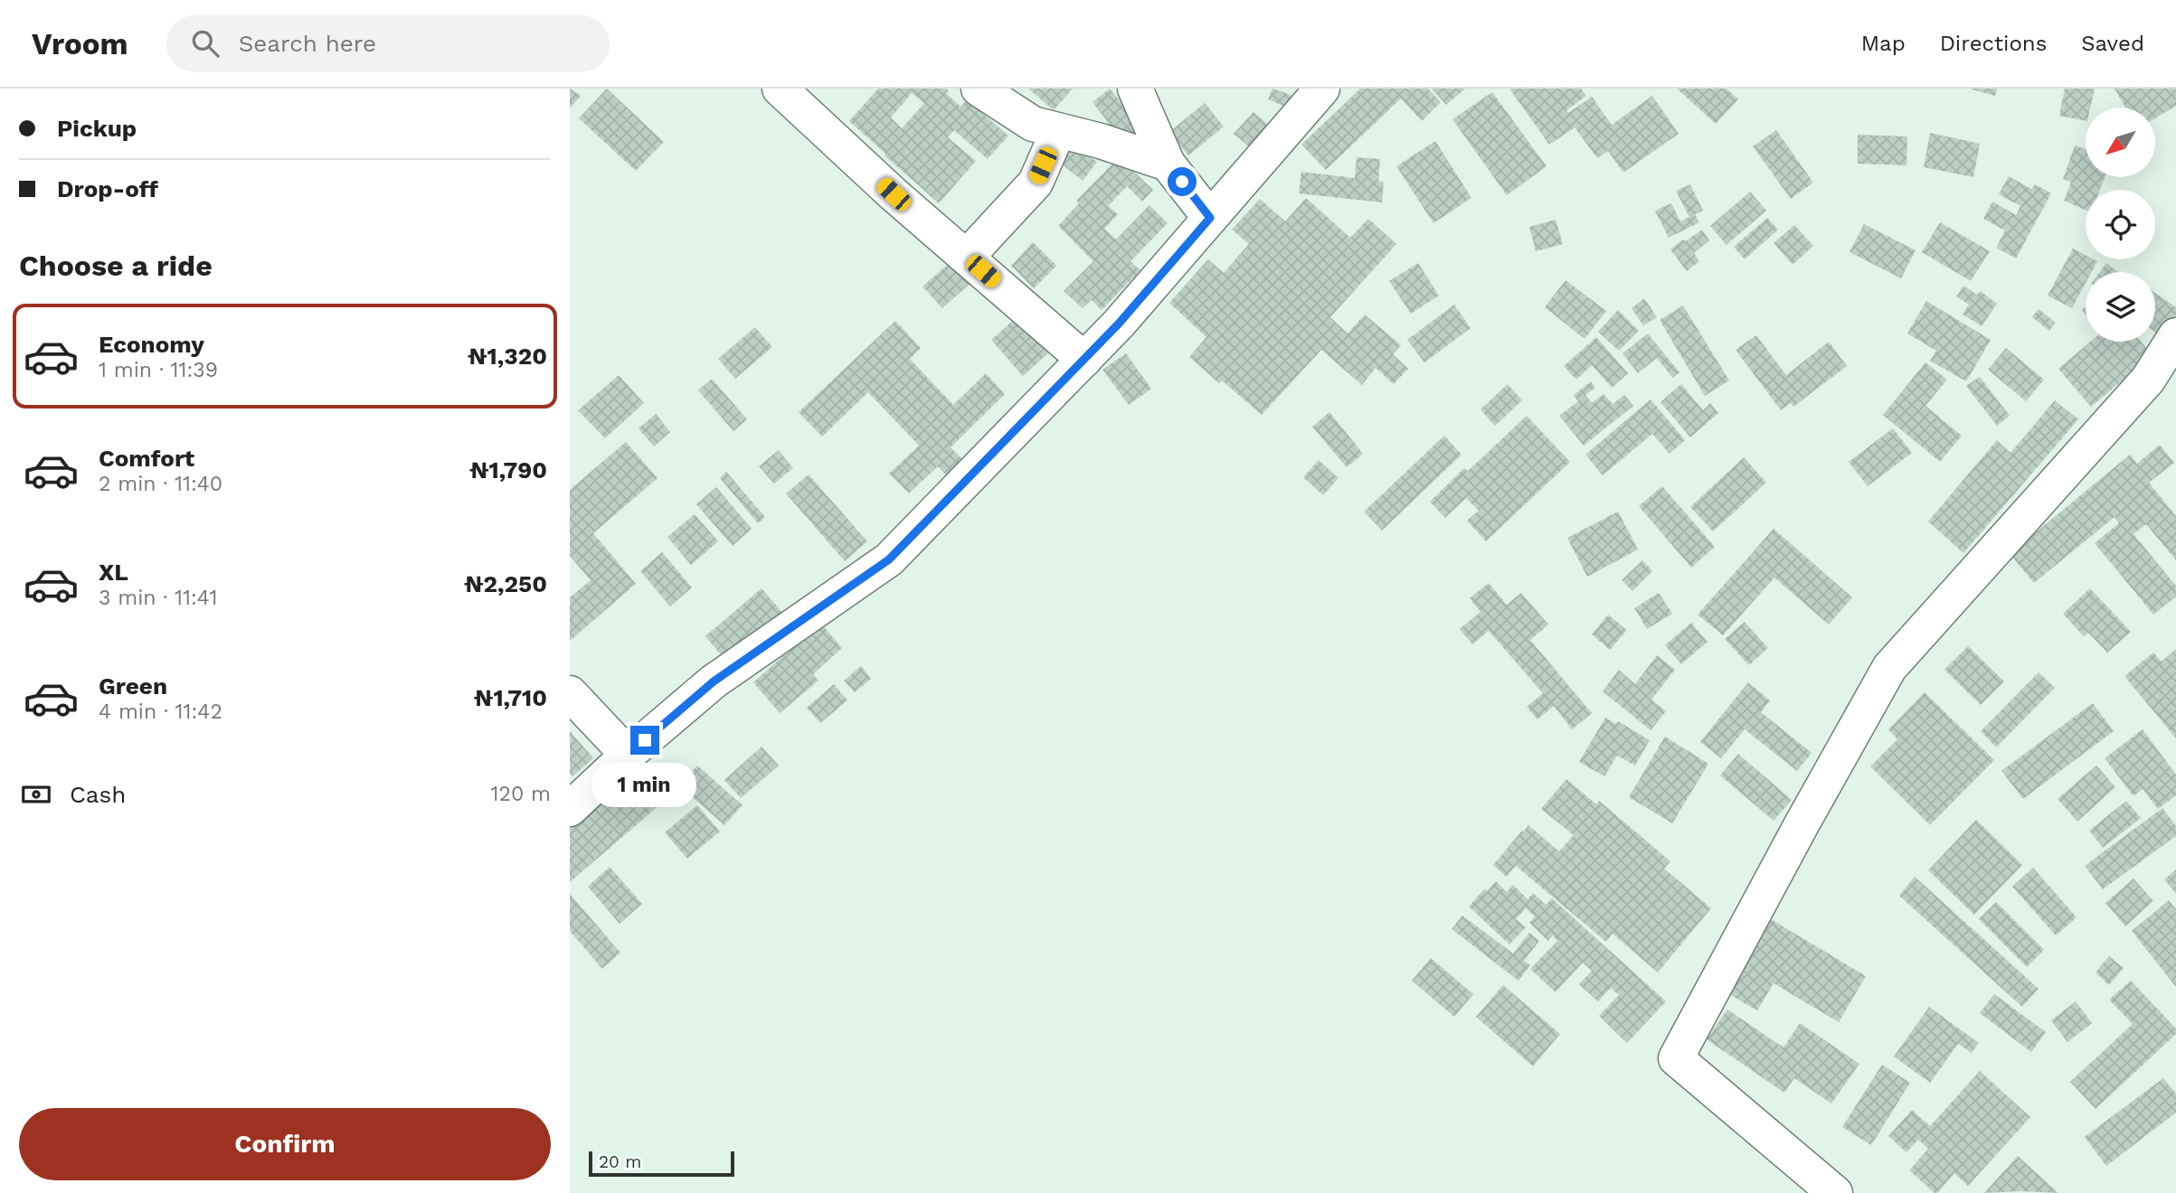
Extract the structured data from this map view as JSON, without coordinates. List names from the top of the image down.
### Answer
{
  "scale_bar": "20 m",
  "north": "bottom left",
  "page": {
    "header": "Vroom",
    "search": "Search here",
    "nav": ["Map", "Directions", "Saved"],
    "banner": ["Pickup", "Drop-off"],
    "heading": "Choose a ride",
    "list": [
      {
        "name": "Economy",
        "note": "1 min · 11:39",
        "value": "₦1,320"
      },
      {
        "name": "Comfort",
        "note": "2 min · 11:40",
        "value": "₦1,790"
      },
      {
        "name": "XL",
        "note": "3 min · 11:41",
        "value": "₦2,250"
      },
      {
        "name": "Green",
        "note": "4 min · 11:42",
        "value": "₦1,710"
      }
    ],
    "pay": ["Cash", "120 m"],
    "bubble": "1 min",
    "buttons": "Confirm",
    "scale": "20 m"
  }
}
